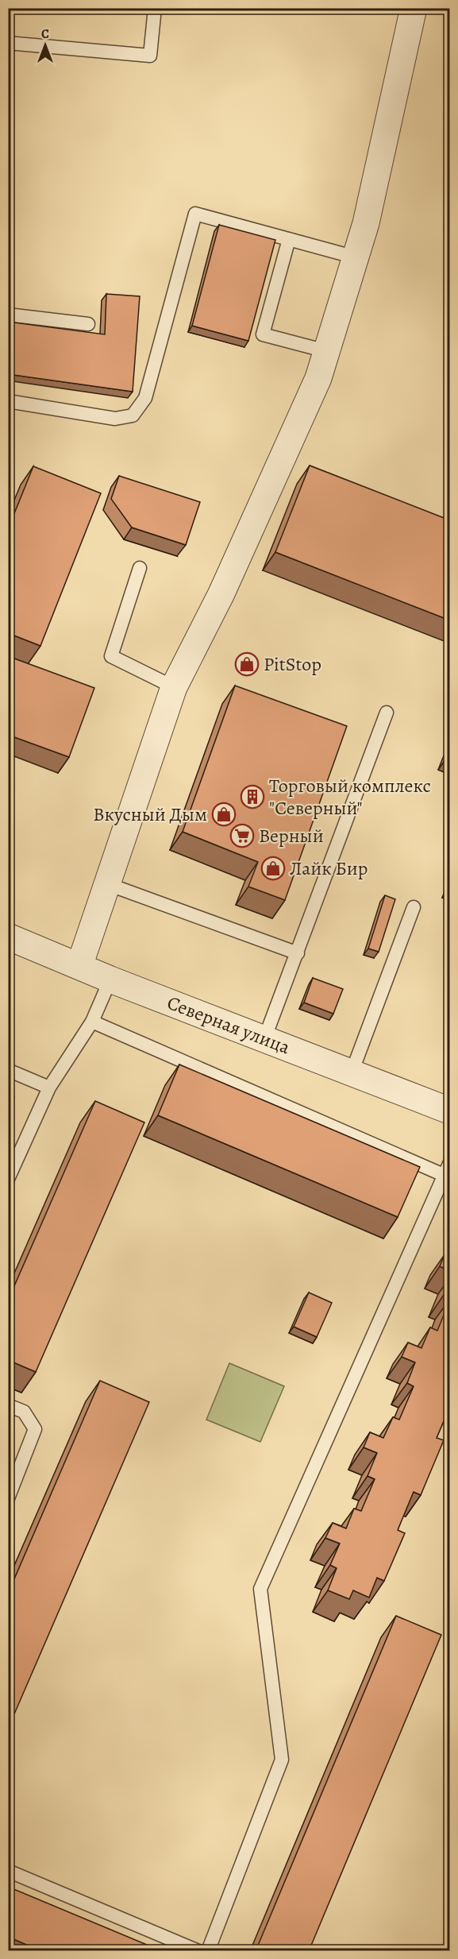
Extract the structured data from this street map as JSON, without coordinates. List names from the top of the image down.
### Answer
{
  "streets": {
    "street": ["Северная улица"]
  },
  "places": {
    "shop": ["PitStop", "Вкусный Дым", "Лайк Бир"],
    "building": ["Торговый комплекс \"Северный\""],
    "supermarket": ["Верный"]
  },
  "north": "top"
}
